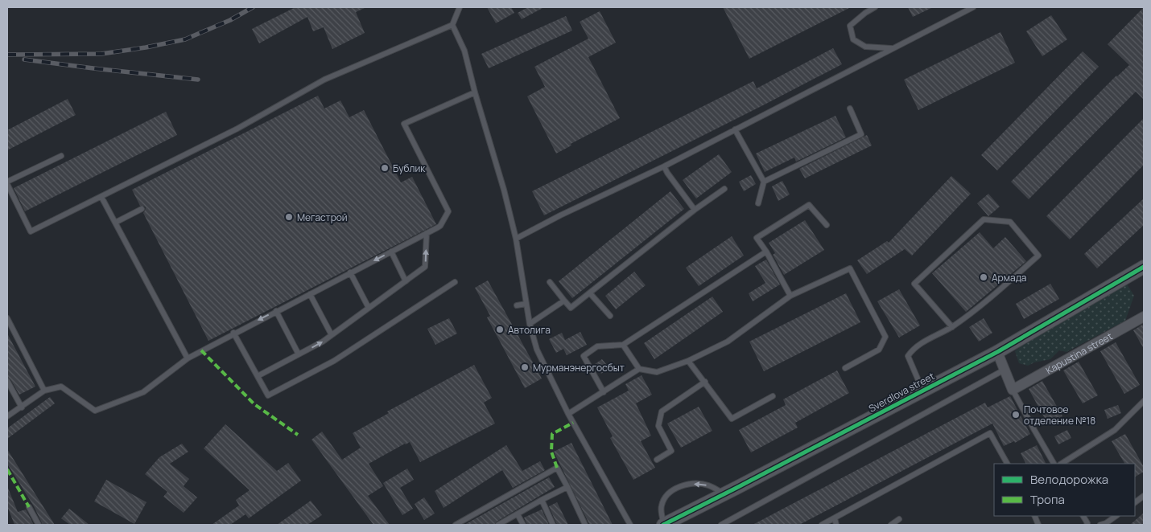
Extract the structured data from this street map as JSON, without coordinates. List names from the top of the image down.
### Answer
{
  "streets": {
    "street": ["Kapustina street", "Sverdlova street"]
  },
  "places": [
    "Бублик",
    "Мегастрой",
    "Армада",
    "Автолига",
    "Мурманэнергосбыт",
    "Почтовое отделение №18"
  ],
  "legend": ["Велодорожка", "Тропа"]
}
